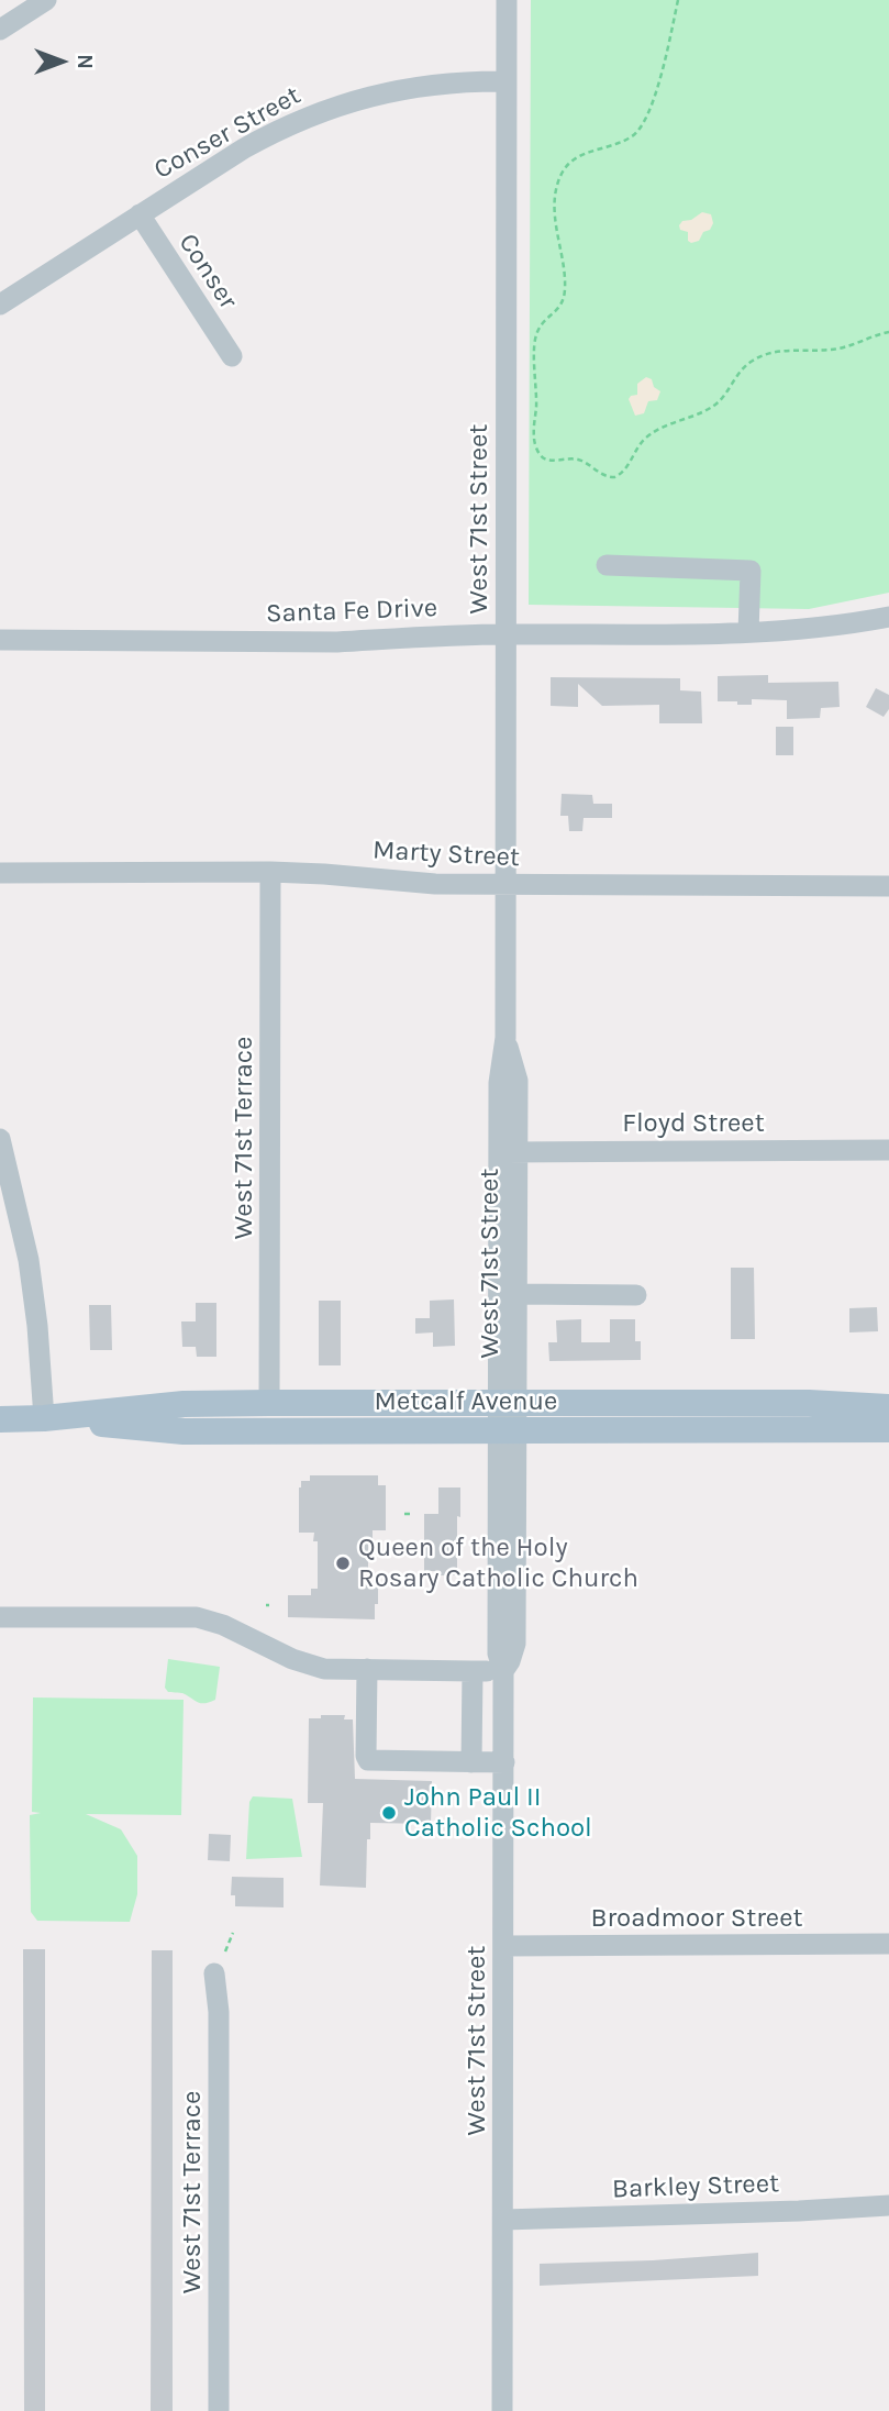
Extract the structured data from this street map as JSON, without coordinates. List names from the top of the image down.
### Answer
{
  "streets": {
    "main road": ["Metcalf Avenue"],
    "street": [
      "Conser Street",
      "Conser",
      "West 71st Street",
      "Santa Fe Drive",
      "Marty Street",
      "Floyd Street",
      "West 71st Terrace",
      "Broadmoor Street",
      "Barkley Street"
    ]
  },
  "crossings": [
    ["Conser Street", "Conser"],
    ["Conser Street", "West 71st Street"],
    ["West 71st Street", "Santa Fe Drive"],
    ["West 71st Street", "Marty Street"],
    ["West 71st Street", "Floyd Street"],
    ["West 71st Street", "Metcalf Avenue"],
    ["West 71st Street", "Broadmoor Street"],
    ["West 71st Street", "Barkley Street"],
    ["Marty Street", "West 71st Terrace"],
    ["West 71st Terrace", "Metcalf Avenue"]
  ],
  "places": ["Queen of the Holy Rosary Catholic Church", "John Paul II Catholic School"],
  "north": "right"
}
